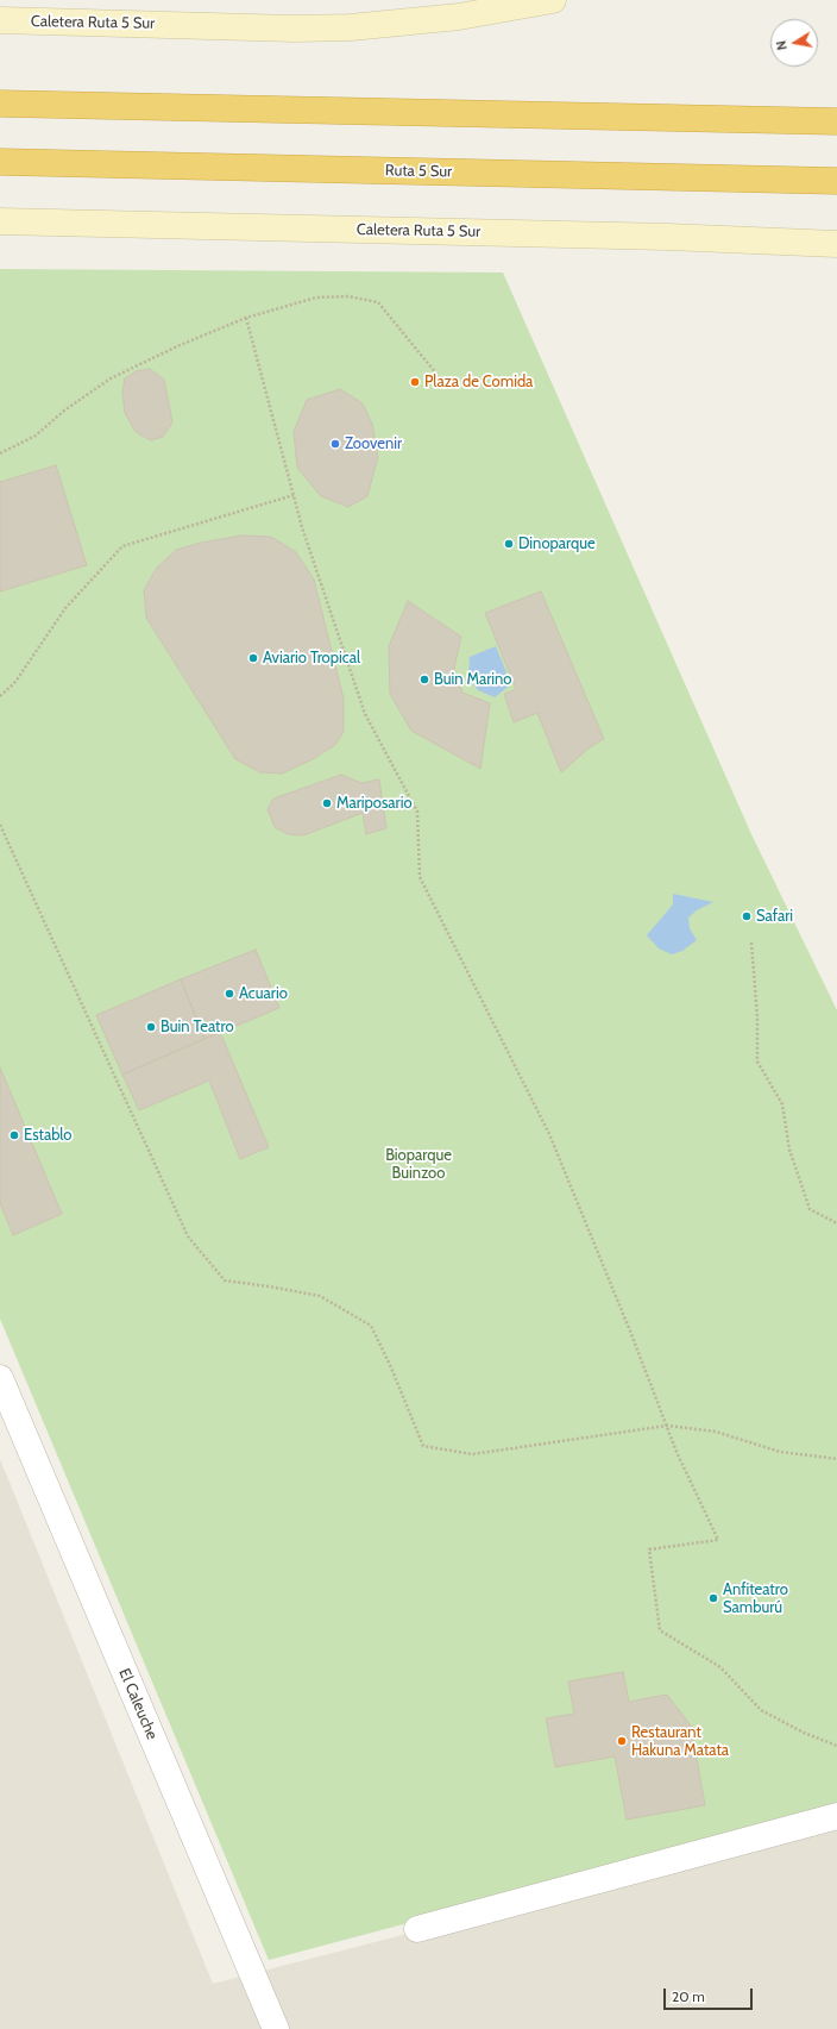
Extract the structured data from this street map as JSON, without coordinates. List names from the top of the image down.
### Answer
{
  "streets": {
    "highway": ["Ruta 5 Sur"],
    "main road": ["Caletera Ruta 5 Sur"],
    "street": ["El Caleuche"]
  },
  "parks": ["Bioparque Buinzoo"],
  "places": [
    "Plaza de Comida",
    "Zoovenir",
    "Dinoparque",
    "Aviario Tropical",
    "Buin Marino",
    "Mariposario",
    "Safari",
    "Acuario",
    "Buin Teatro",
    "Establo",
    "Anfiteatro Samburú",
    "Restaurant Hakuna Matata"
  ],
  "scale_bar": "20 m",
  "north": "left"
}
